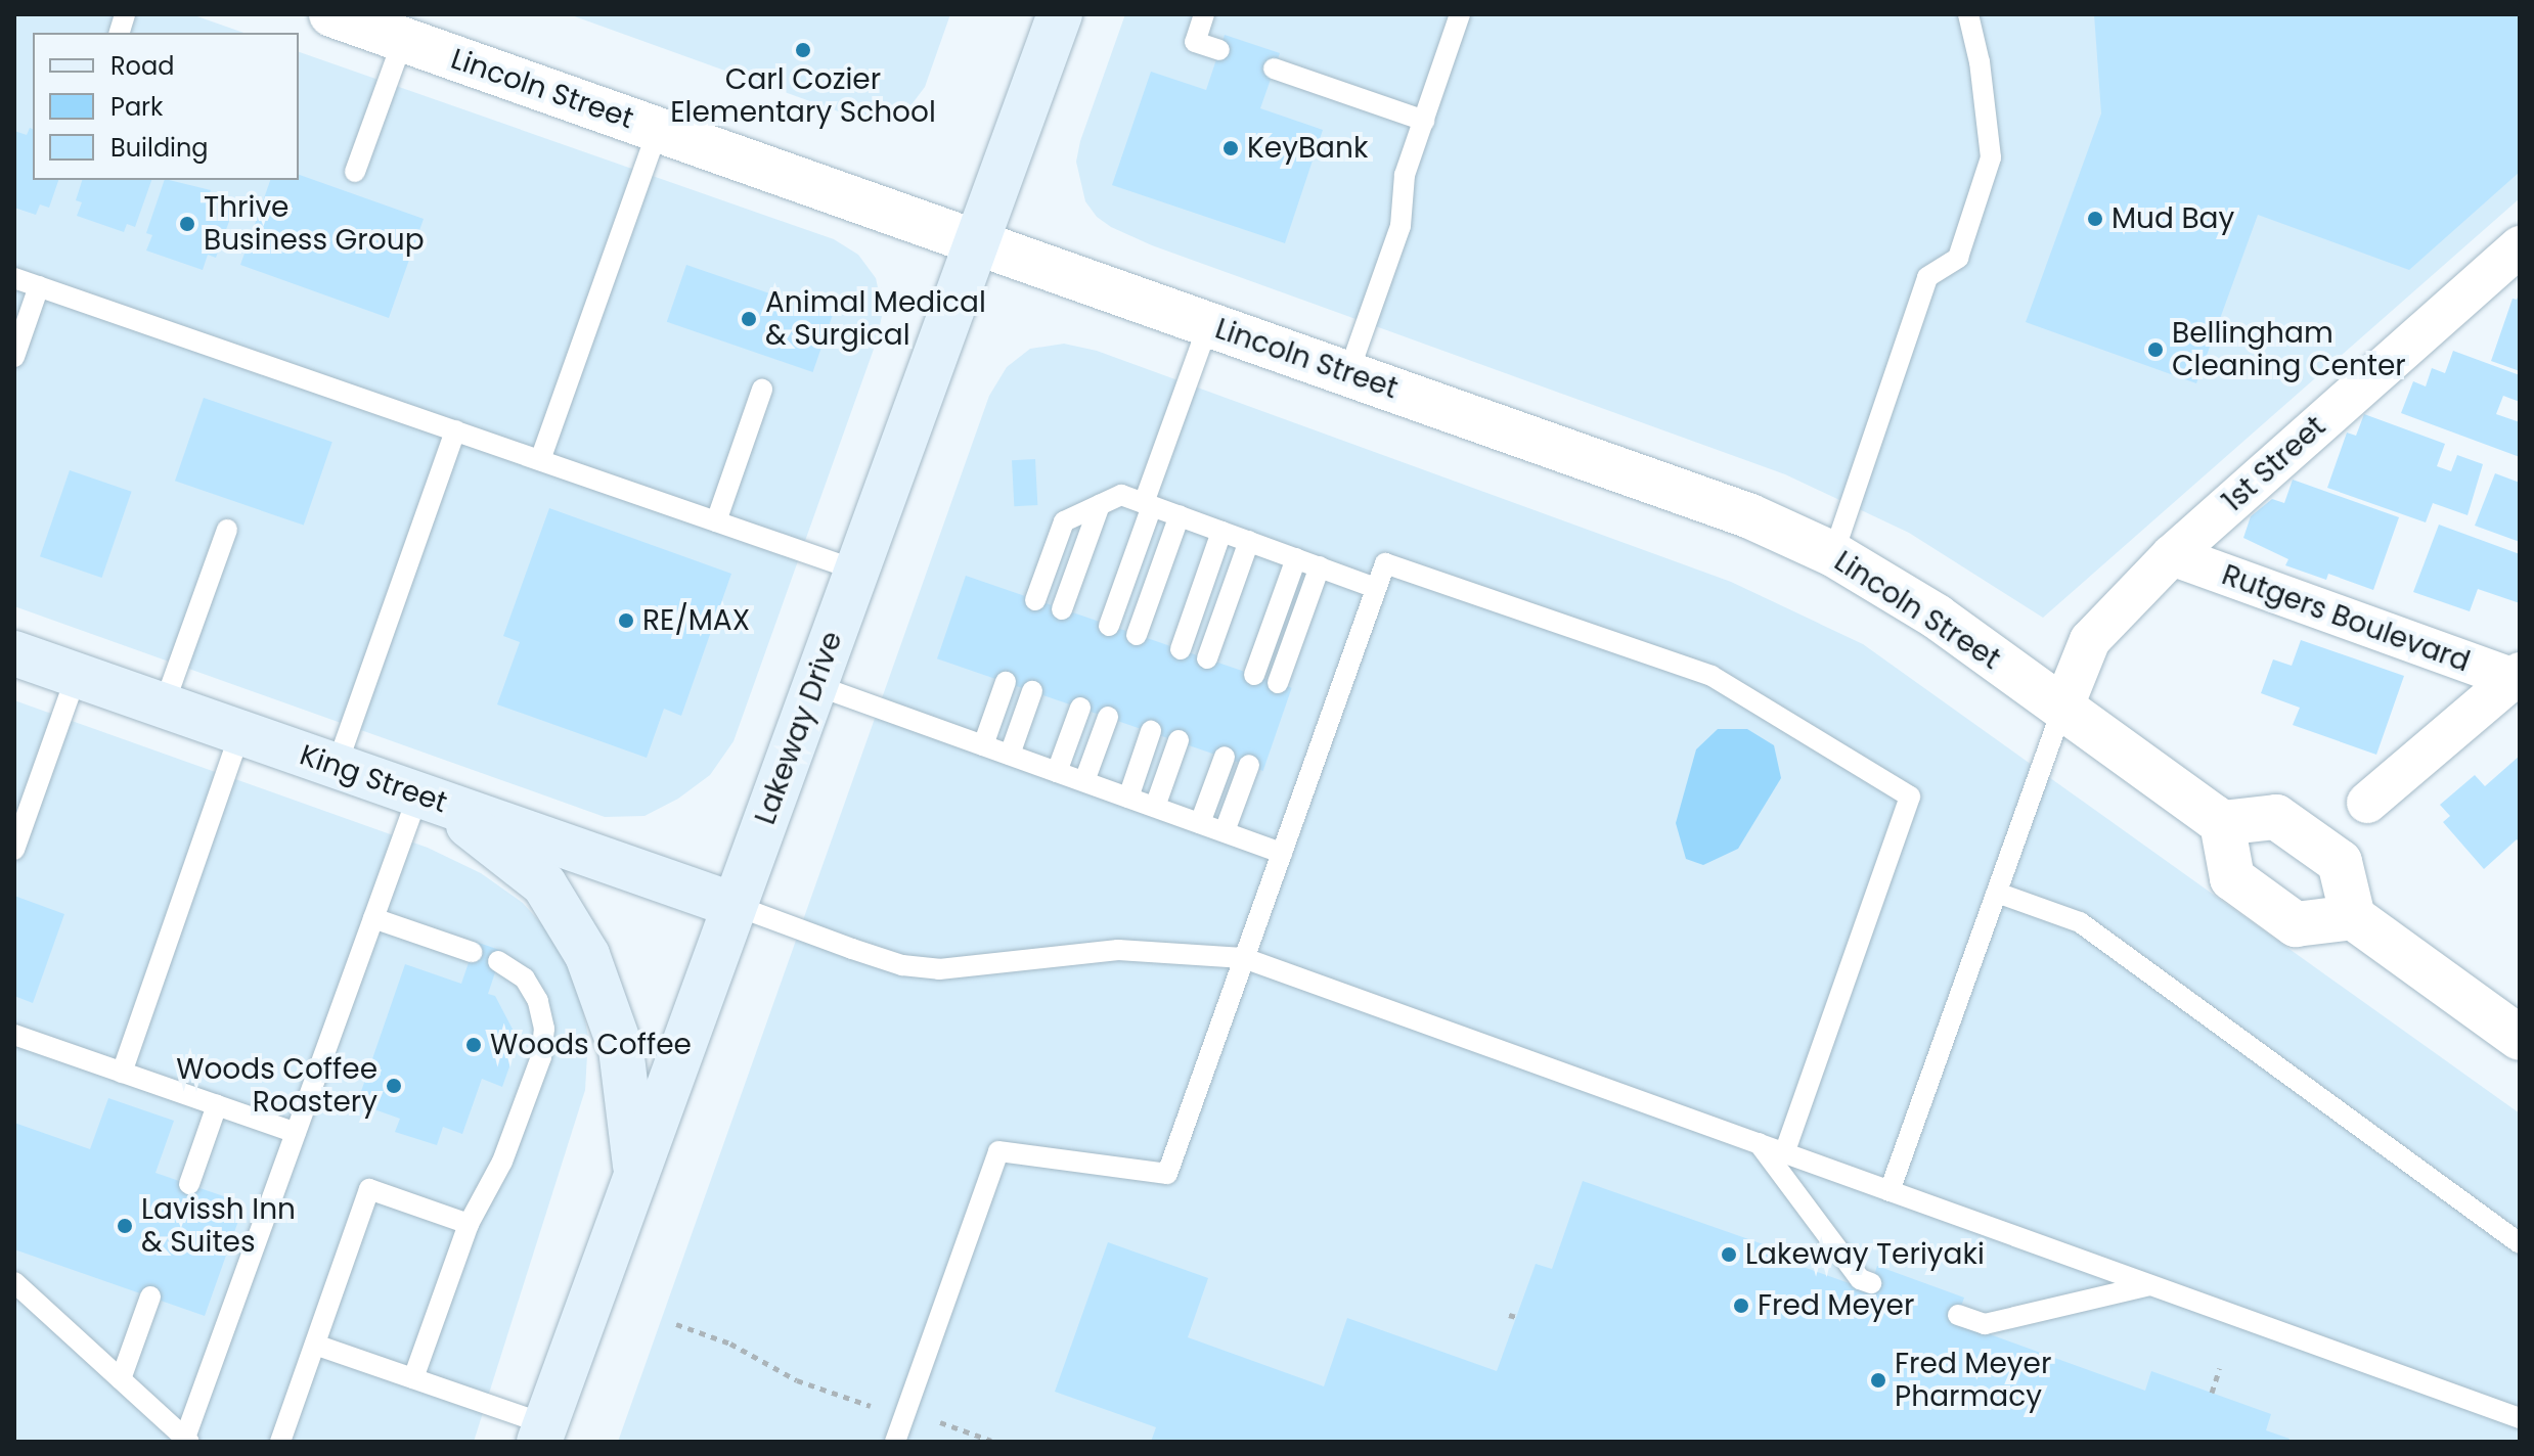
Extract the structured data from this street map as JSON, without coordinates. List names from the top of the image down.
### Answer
{
  "streets": {
    "main road": ["Lakeway Drive", "King Street"],
    "street": ["Lincoln Street", "1st Street", "Rutgers Boulevard"]
  },
  "crossings": [
    ["Lincoln Street", "1st Street"],
    ["Lincoln Street", "Lakeway Drive"],
    ["1st Street", "Rutgers Boulevard"],
    ["Lakeway Drive", "King Street"]
  ],
  "places": [
    "Carl Cozier Elementary School",
    "KeyBank",
    "Mud Bay",
    "Thrive Business Group",
    "Animal Medical & Surgical",
    "Bellingham Cleaning Center",
    "RE/MAX",
    "Woods Coffee",
    "Woods Coffee Roastery",
    "Lavissh Inn & Suites",
    "Lakeway Teriyaki",
    "Fred Meyer",
    "Fred Meyer Pharmacy"
  ],
  "legend": ["Road", "Park", "Building"]
}
